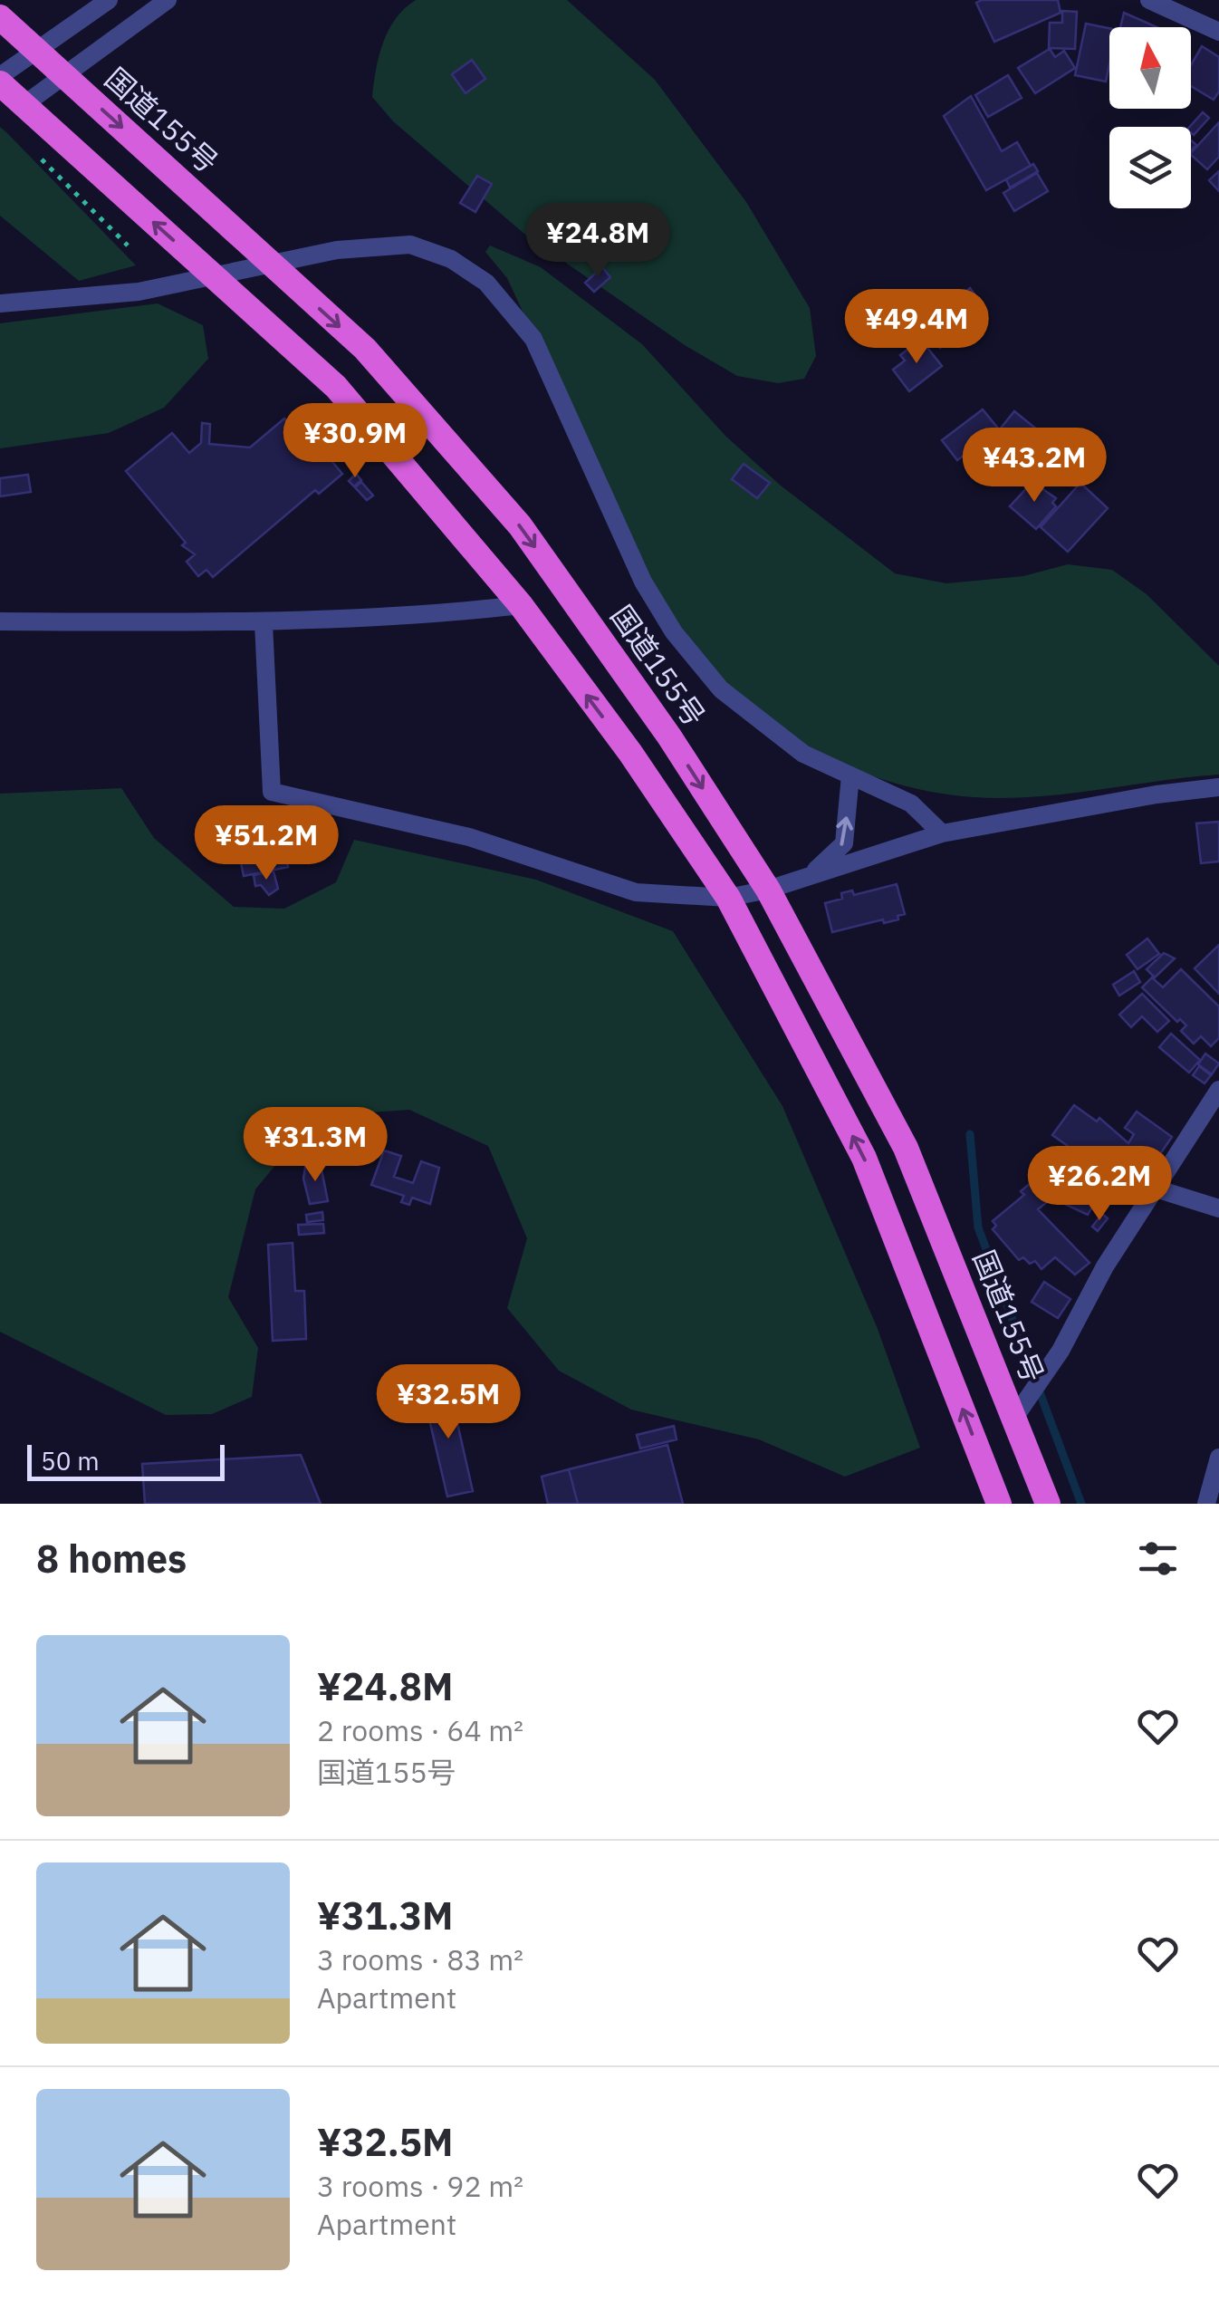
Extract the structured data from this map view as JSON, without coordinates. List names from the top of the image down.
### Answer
{
  "streets": {
    "highway": ["国道155号"]
  },
  "scale_bar": "50 m",
  "north": "top",
  "page": {
    "price": [
      "¥24.8M",
      "¥49.4M",
      "¥30.9M",
      "¥43.2M",
      "¥51.2M",
      "¥31.3M",
      "¥26.2M",
      "¥32.5M"
    ],
    "scale": "50 m",
    "heading": "8 homes",
    "list": [
      {
        "name": "¥24.8M",
        "note": "2 rooms · 64 m² · 国道155号"
      },
      {
        "name": "¥31.3M",
        "note": "3 rooms · 83 m² · Apartment"
      },
      {
        "name": "¥32.5M",
        "note": "3 rooms · 92 m² · Apartment"
      }
    ]
  }
}
